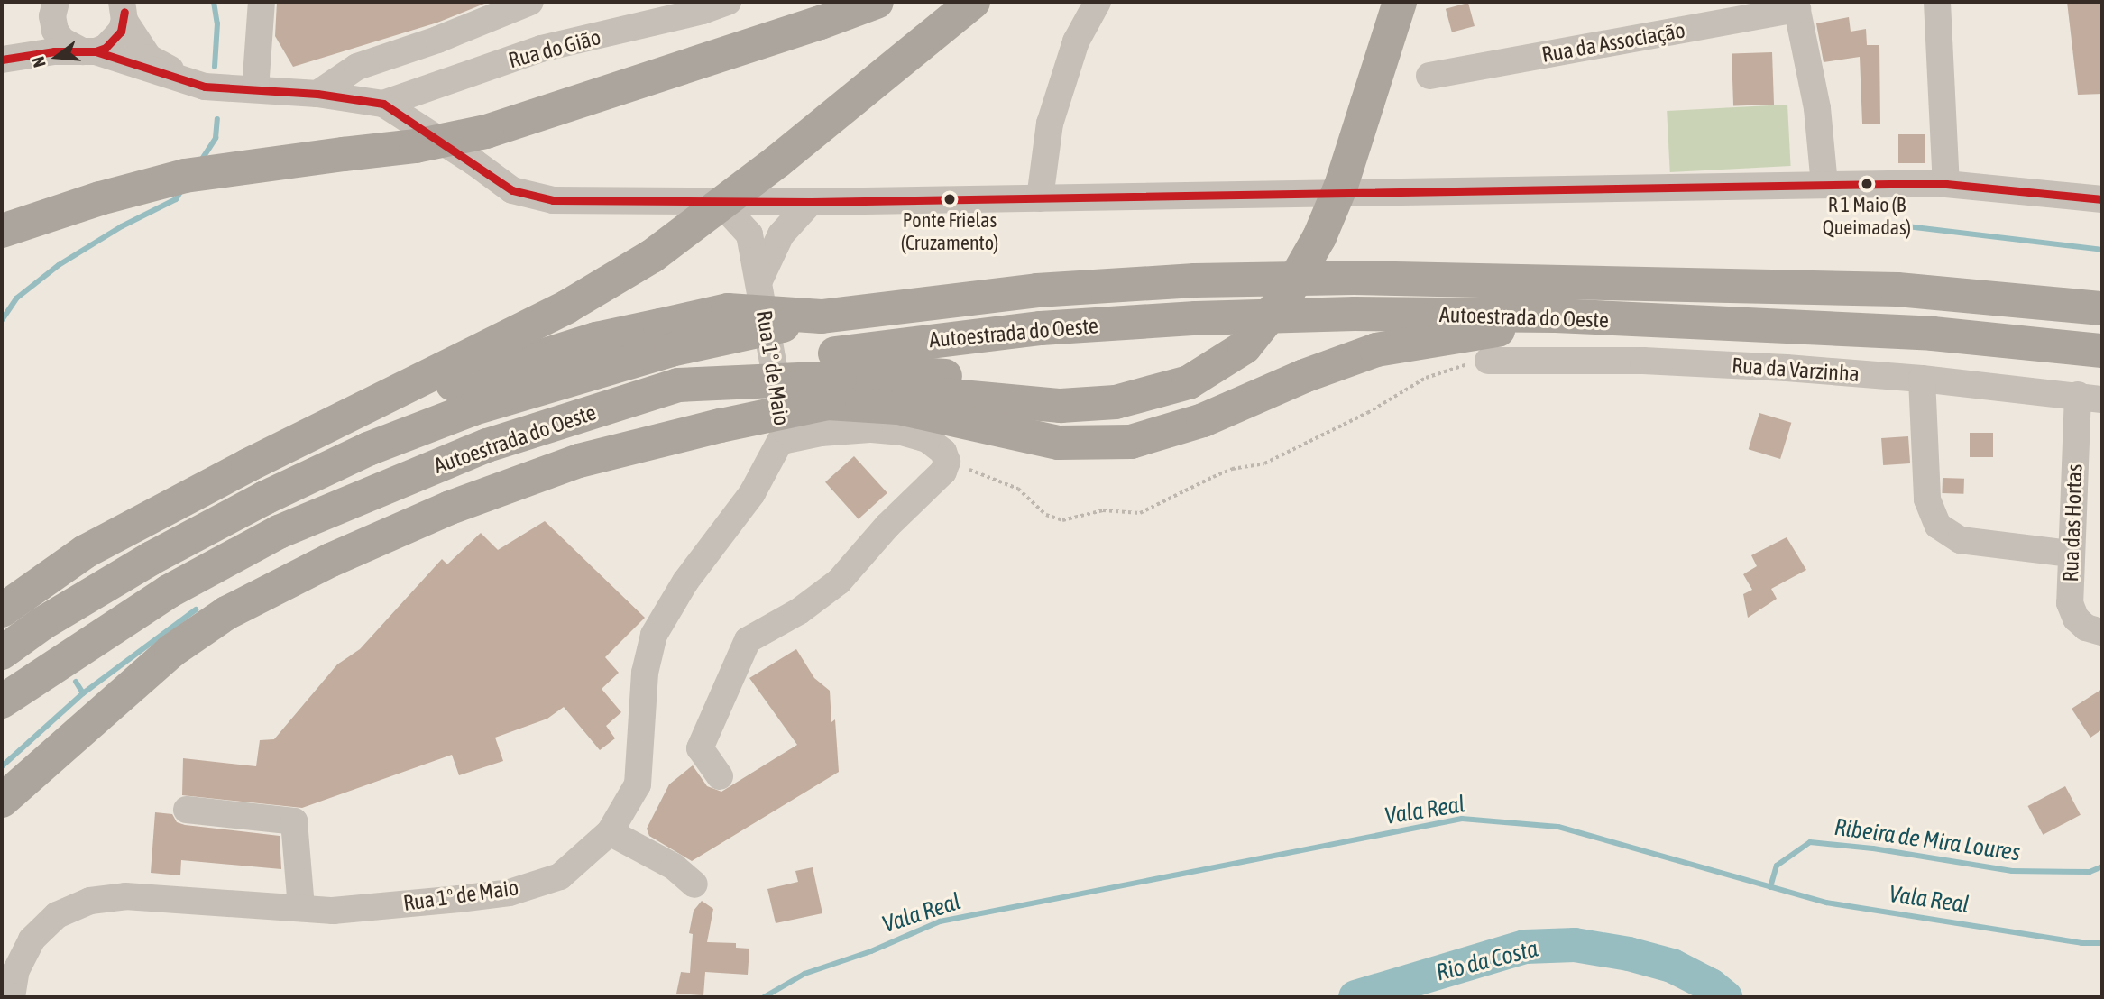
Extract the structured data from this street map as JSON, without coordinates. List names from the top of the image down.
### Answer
{
  "streets": {
    "highway": ["Autoestrada do Oeste"],
    "street": [
      "Rua da Associação",
      "Rua do Gião",
      "Rua 1º de Maio",
      "Rua da Varzinha",
      "Rua das Hortas"
    ]
  },
  "crossings": [
    ["Rua da Varzinha", "Rua das Hortas"]
  ],
  "water": ["Vala Real", "Ribeira de Mira Loures", "Rio da Costa"],
  "places": ["R 1 Maio (B Queimadas)", "Ponte Frielas (Cruzamento)"],
  "north": "left"
}
